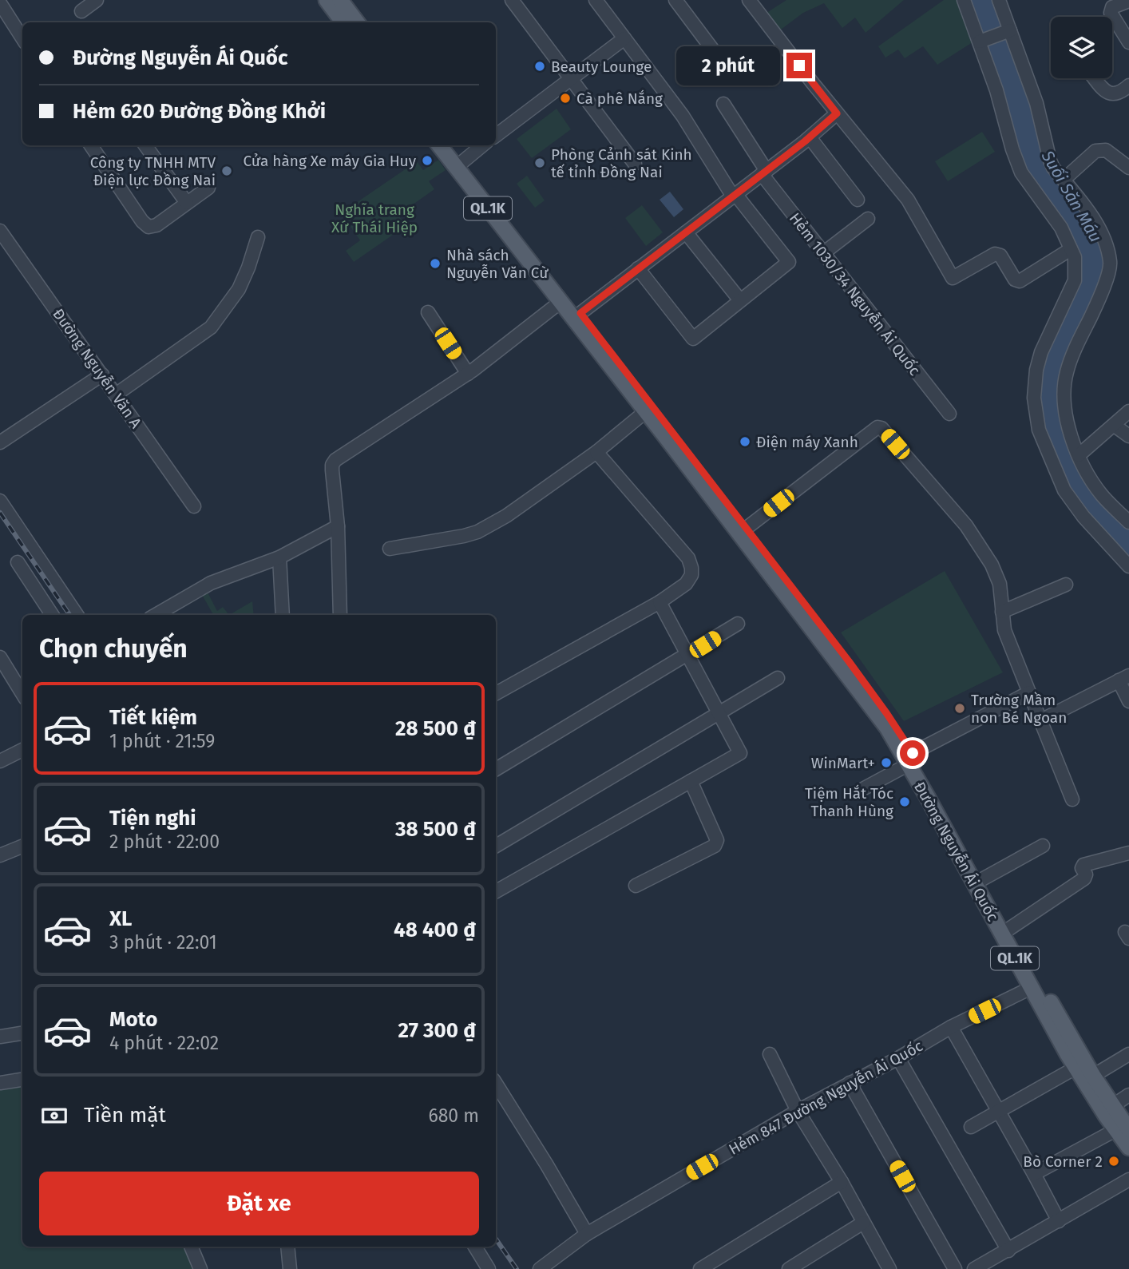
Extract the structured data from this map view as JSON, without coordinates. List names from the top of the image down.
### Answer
{
  "streets": {
    "main road": ["QL.1K", "Đường Nguyễn Ái Quốc"],
    "street": ["Hẻm 1030/34 Nguyễn Ái Quốc", "Đường Nguyễn Văn A", "Hẻm 847 Đường Nguyễn Ái Quốc"]
  },
  "crossings": [
    ["Đường Nguyễn Ái Quốc", "Hẻm 847 Đường Nguyễn Ái Quốc"]
  ],
  "water": ["Suối Săn Máu"],
  "parks": ["Nghĩa trang Xứ Thái Hiệp"],
  "places": [
    "Beauty Lounge",
    "Cà phê Nắng",
    "Cửa hàng Xe máy Gia Huy",
    "Phòng Cảnh sát Kinh tế tỉnh Đồng Nai",
    "Công ty TNHH MTV Điện lực Đồng Nai",
    "Nhà sách Nguyễn Văn Cừ",
    "Điện máy Xanh",
    "Trường Mầm non Bé Ngoan",
    "WinMart+",
    "Tiệm Hắt Tóc Thanh Hùng",
    "Bò Corner 2"
  ],
  "page": {
    "banner": ["Đường Nguyễn Ái Quốc", "Hẻm 620 Đường Đồng Khởi"],
    "bubble": "2 phút",
    "heading": "Chọn chuyến",
    "list": [
      {
        "name": "Tiết kiệm",
        "note": "1 phút · 21:59",
        "value": "28 500 ₫"
      },
      {
        "name": "Tiện nghi",
        "note": "2 phút · 22:00",
        "value": "38 500 ₫"
      },
      {
        "name": "XL",
        "note": "3 phút · 22:01",
        "value": "48 400 ₫"
      },
      {
        "name": "Moto",
        "note": "4 phút · 22:02",
        "value": "27 300 ₫"
      }
    ],
    "pay": ["Tiền mặt", "680 m"],
    "buttons": "Đặt xe"
  }
}
